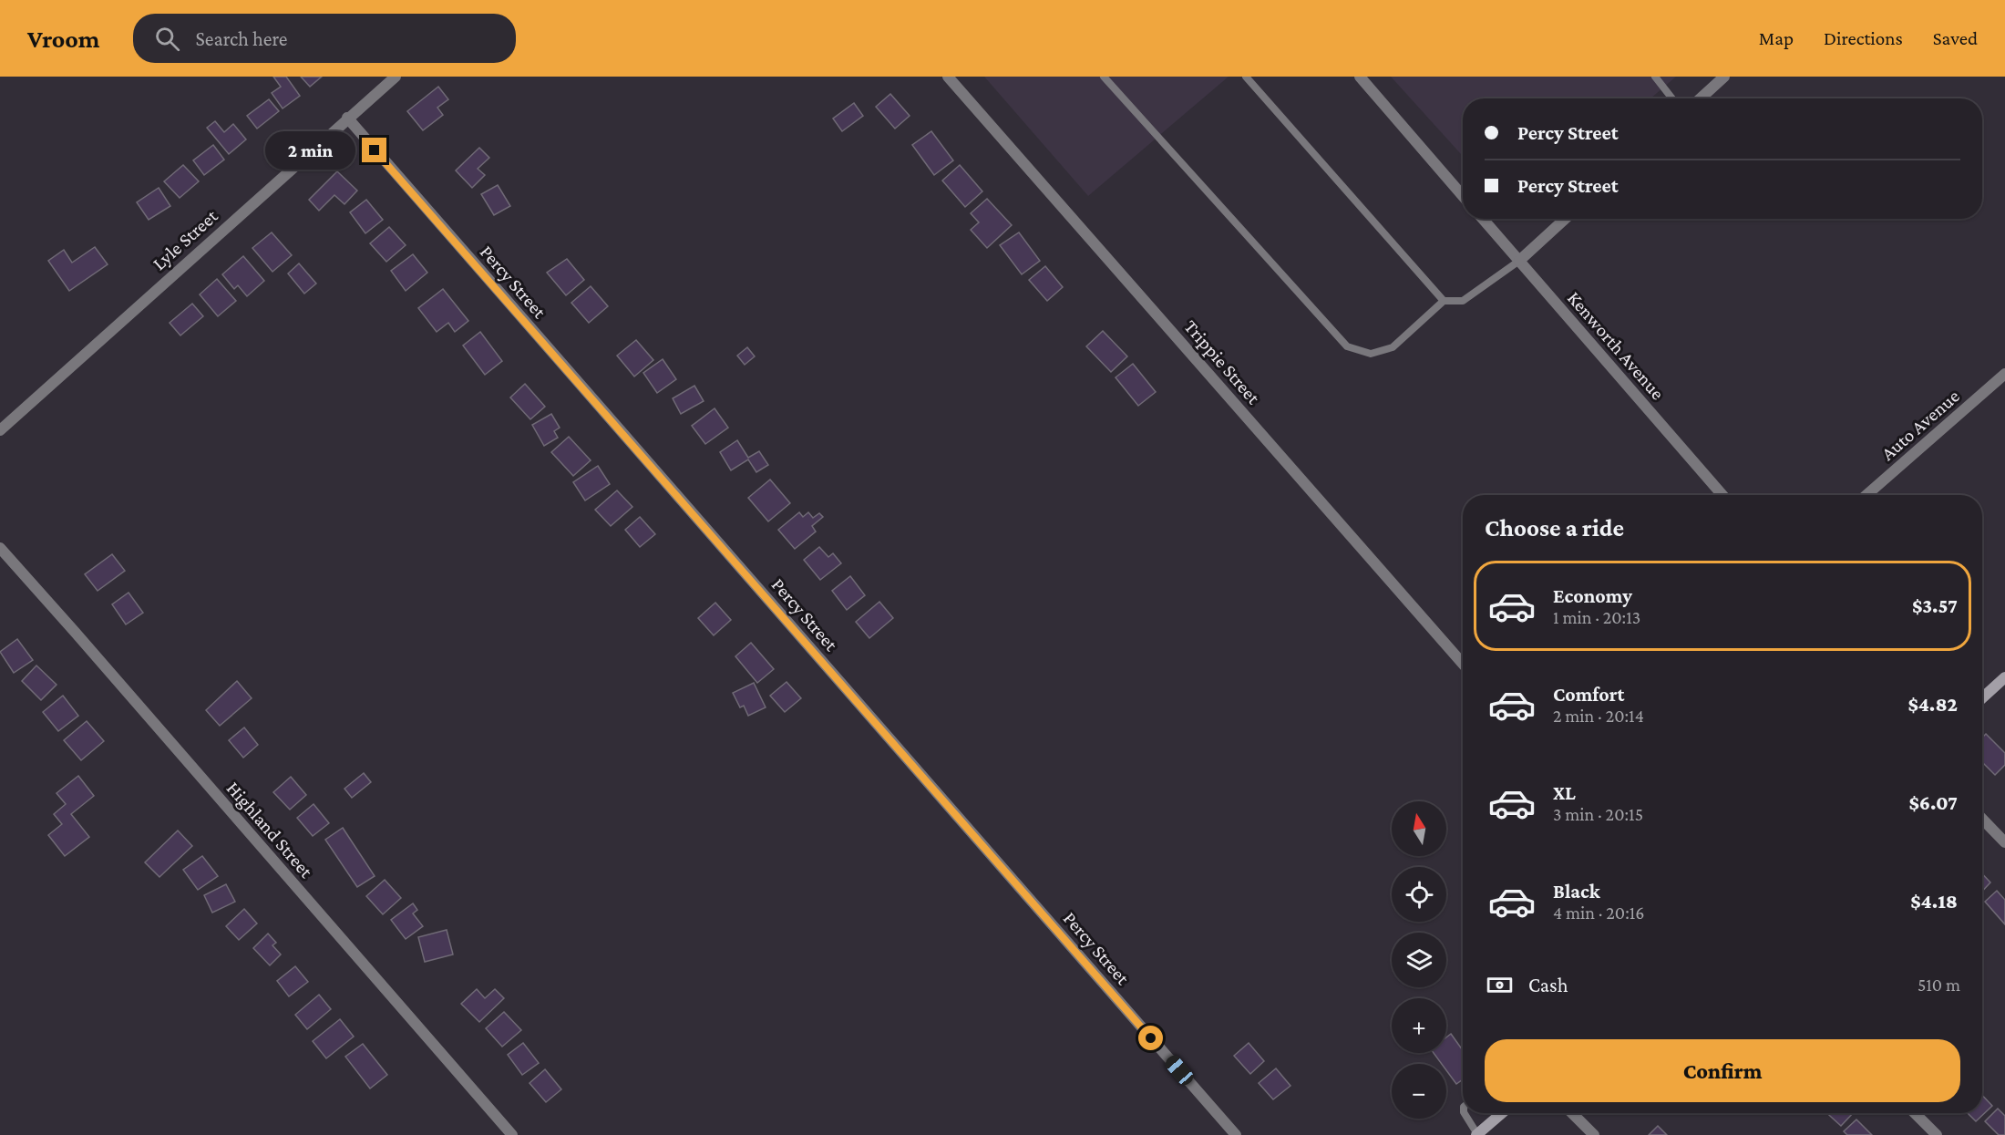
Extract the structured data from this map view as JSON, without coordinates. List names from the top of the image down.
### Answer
{
  "streets": {
    "street": [
      "Lyle Street",
      "Percy Street",
      "Kenworth Avenue",
      "Trippie Street",
      "Auto Avenue",
      "Highland Street"
    ]
  },
  "crossings": [
    ["Lyle Street", "Percy Street"]
  ],
  "north": "top",
  "page": {
    "header": "Vroom",
    "search": "Search here",
    "nav": ["Map", "Directions", "Saved"],
    "banner": ["Percy Street", "Percy Street"],
    "bubble": "2 min",
    "heading": "Choose a ride",
    "list": [
      {
        "name": "Economy",
        "note": "1 min · 20:13",
        "value": "$3.57"
      },
      {
        "name": "Comfort",
        "note": "2 min · 20:14",
        "value": "$4.82"
      },
      {
        "name": "XL",
        "note": "3 min · 20:15",
        "value": "$6.07"
      },
      {
        "name": "Black",
        "note": "4 min · 20:16",
        "value": "$4.18"
      }
    ],
    "map_buttons": ["+", "−"],
    "pay": ["Cash", "510 m"],
    "buttons": "Confirm"
  }
}
